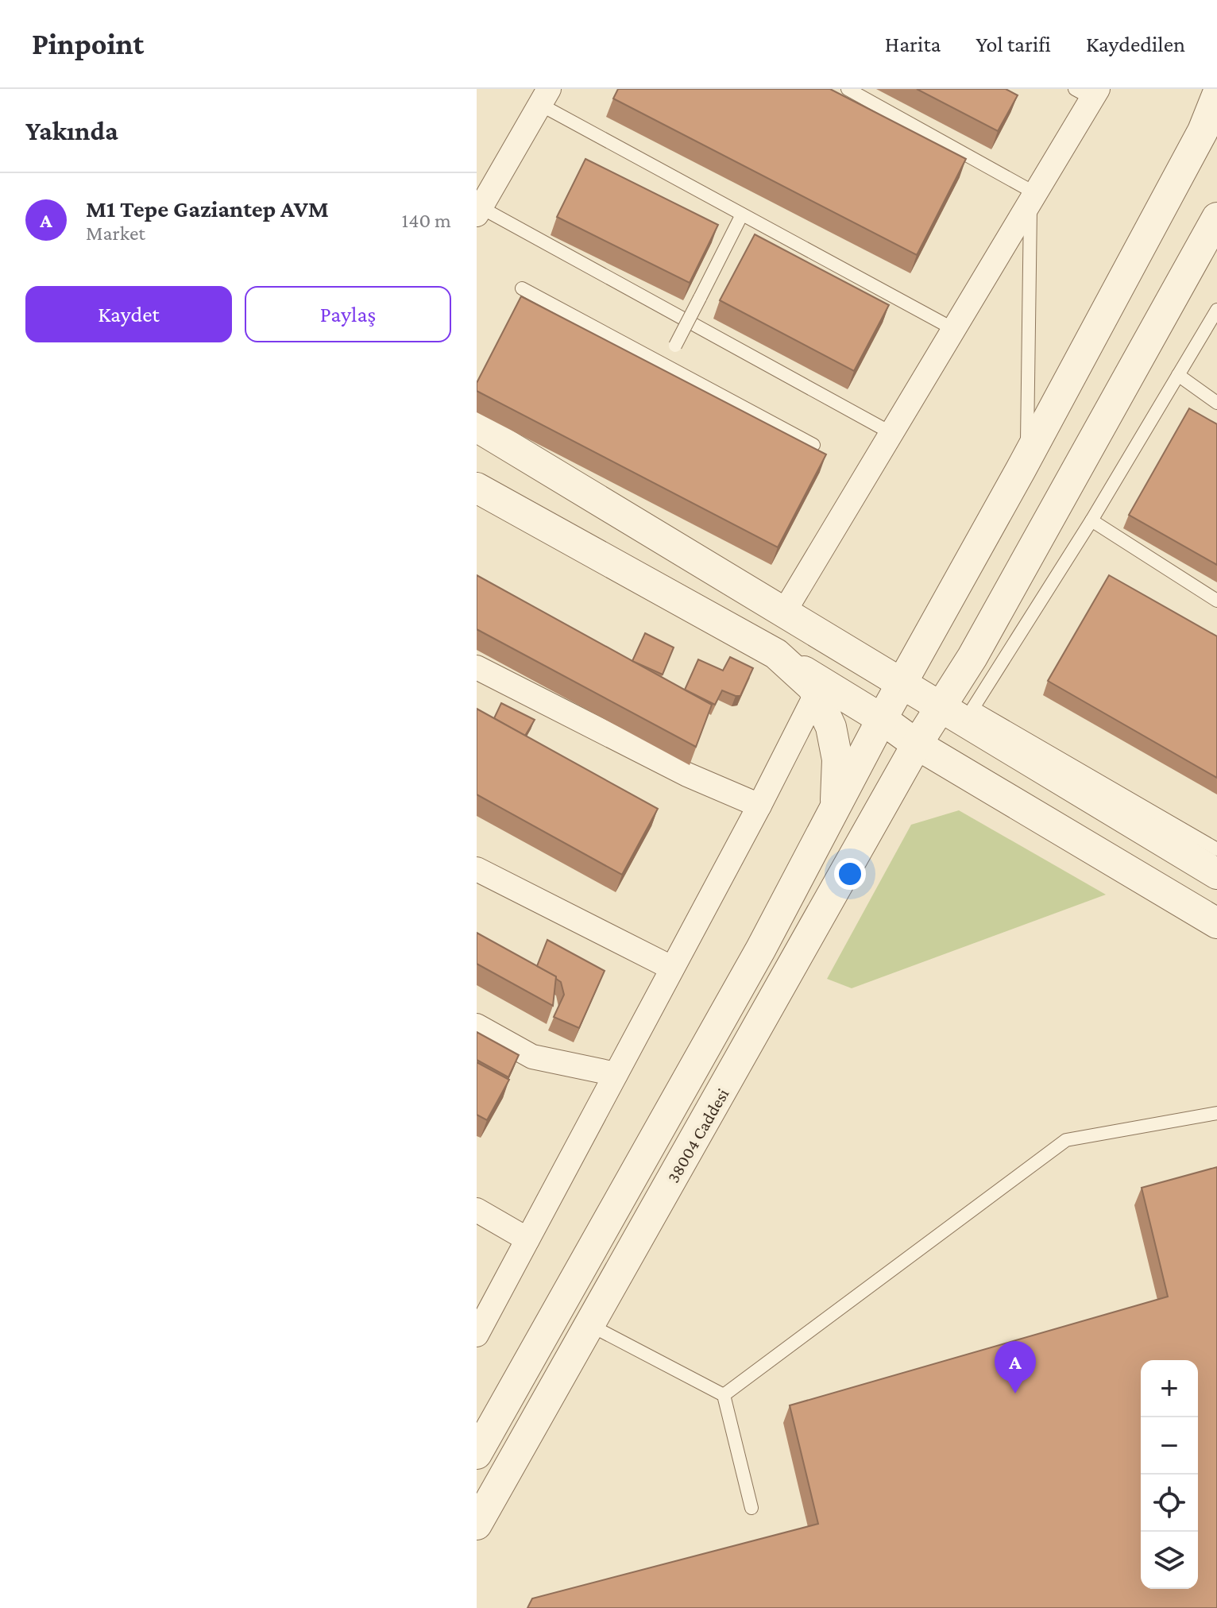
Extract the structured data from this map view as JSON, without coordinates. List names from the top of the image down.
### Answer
{
  "streets": {
    "street": ["38004 Caddesi"]
  },
  "page": {
    "header": "Pinpoint",
    "nav": ["Harita", "Yol tarifi", "Kaydedilen"],
    "heading": "Yakında",
    "list": [
      {
        "mark": "A",
        "name": "M1 Tepe Gaziantep AVM",
        "note": "Market",
        "value": "140 m"
      }
    ],
    "buttons": ["Kaydet", "Paylaş"],
    "pins": "A",
    "map_buttons": ["+", "−"]
  }
}
